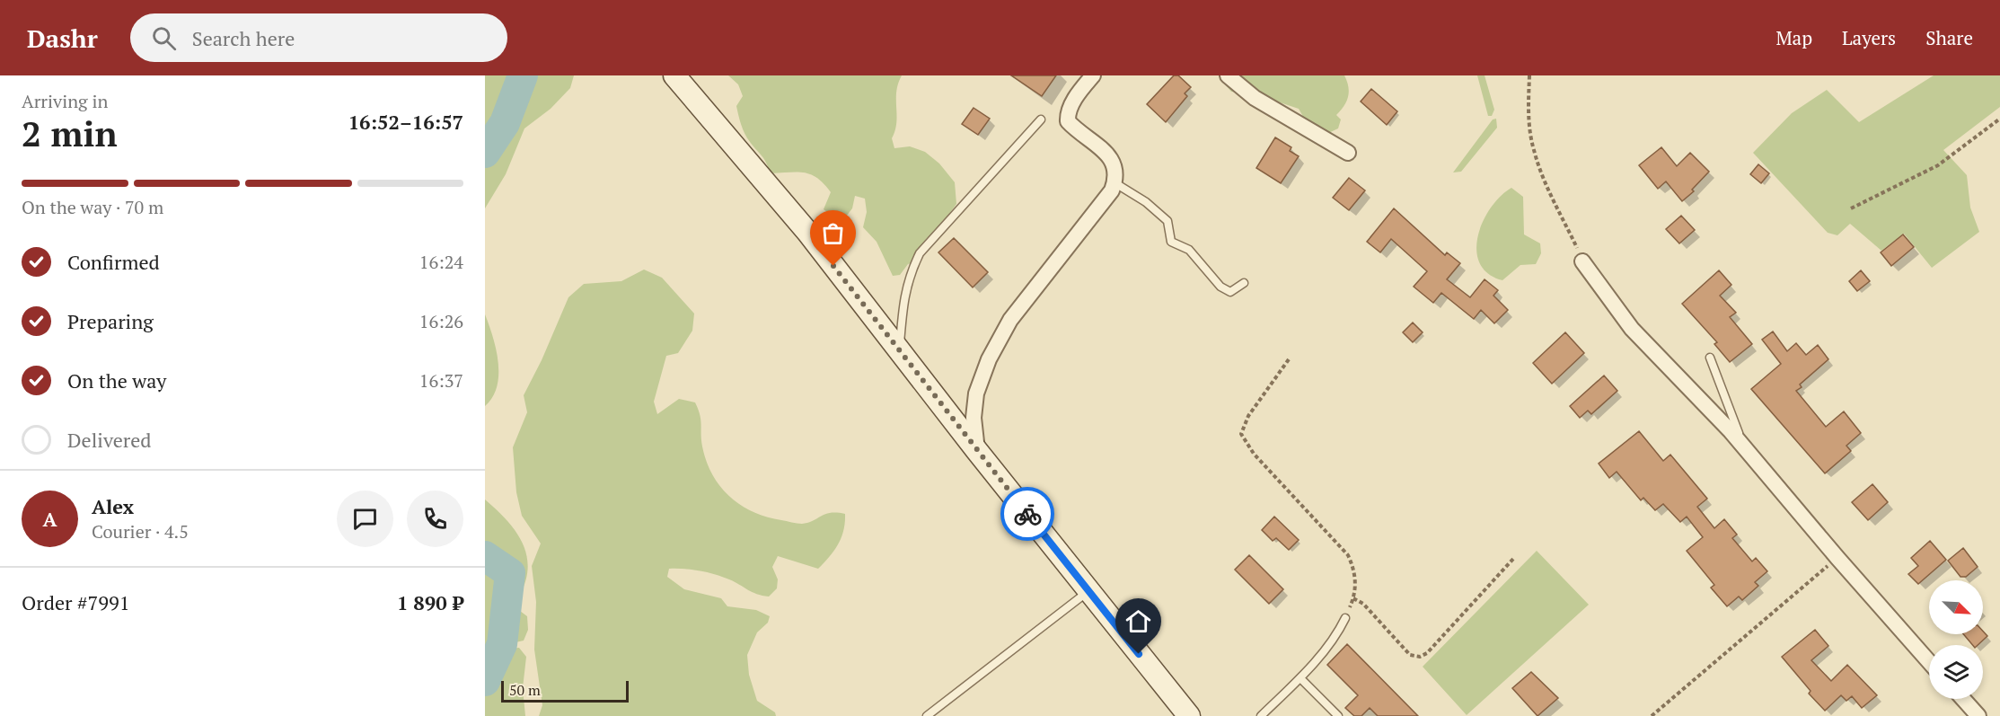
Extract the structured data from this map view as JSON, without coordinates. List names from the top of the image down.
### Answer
{
  "scale_bar": "50 m",
  "north": "bottom right",
  "page": {
    "header": "Dashr",
    "search": "Search here",
    "nav": ["Map", "Layers", "Share"],
    "heading": ["2 min", "Arriving in", "16:52–16:57"],
    "panel": [
      "Alex",
      "Courier · 4.5",
      "Order #7991",
      "1 890 ₽"
    ],
    "bar": "On the way · 70 m",
    "list": [
      ["Confirmed", "16:24"],
      ["Preparing", "16:26"],
      ["On the way", "16:37"],
      "Delivered"
    ],
    "round": "A",
    "scale": "50 m"
  }
}
